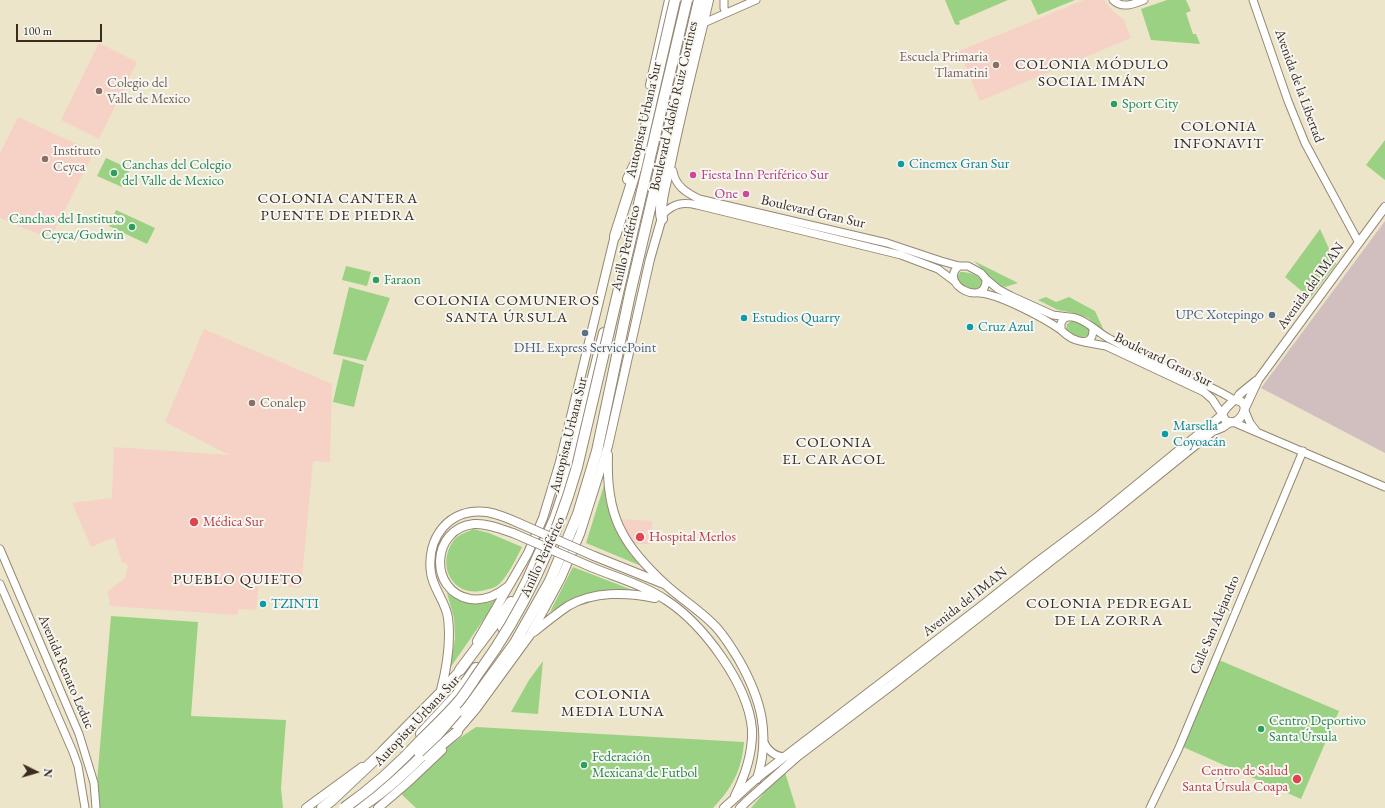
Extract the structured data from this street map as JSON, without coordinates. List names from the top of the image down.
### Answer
{
  "streets": {
    "highway": ["Autopista Urbana Sur", "Anillo Periférico"],
    "main road": ["Boulevard Adolfo Ruiz Cortines", "Avenida del IMAN"],
    "street": [
      "Avenida de la Libertad",
      "Boulevard Gran Sur",
      "Calle San Alejandro",
      "Avenida Renato Leduc"
    ]
  },
  "crossings": [
    ["Avenida de la Libertad", "Avenida del IMAN"],
    ["Boulevard Gran Sur", "Avenida del IMAN"]
  ],
  "districts": [
    "COLONIA MÓDULO SOCIAL IMÁN",
    "COLONIA INFONAVIT",
    "COLONIA CANTERA PUENTE DE PIEDRA",
    "COLONIA COMUNEROS SANTA ÚRSULA",
    "COLONIA EL CARACOL",
    "PUEBLO QUIETO",
    "COLONIA PEDREGAL DE LA ZORRA",
    "COLONIA MEDIA LUNA"
  ],
  "places": [
    "Escuela Primaria Tlamatini",
    "Colegio del Valle de Mexico",
    "Sport City",
    "Instituto Ceyca",
    "Cinemex Gran Sur",
    "Canchas del Colegio del Valle de Mexico",
    "Fiesta Inn Periférico Sur",
    "One",
    "Canchas del Instituto Ceyca/Godwin",
    "Faraon",
    "UPC Xotepingo",
    "Estudios Quarry",
    "Cruz Azul",
    "DHL Express ServicePoint",
    "Conalep",
    "Marsella Coyoacán",
    "Médica Sur",
    "Hospital Merlos",
    "TZINTI",
    "Centro Deportivo Santa Úrsula",
    "Federación Mexicana de Futbol",
    "Centro de Salud Santa Úrsula Coapa"
  ],
  "scale_bar": "100 m",
  "north": "right"
}
